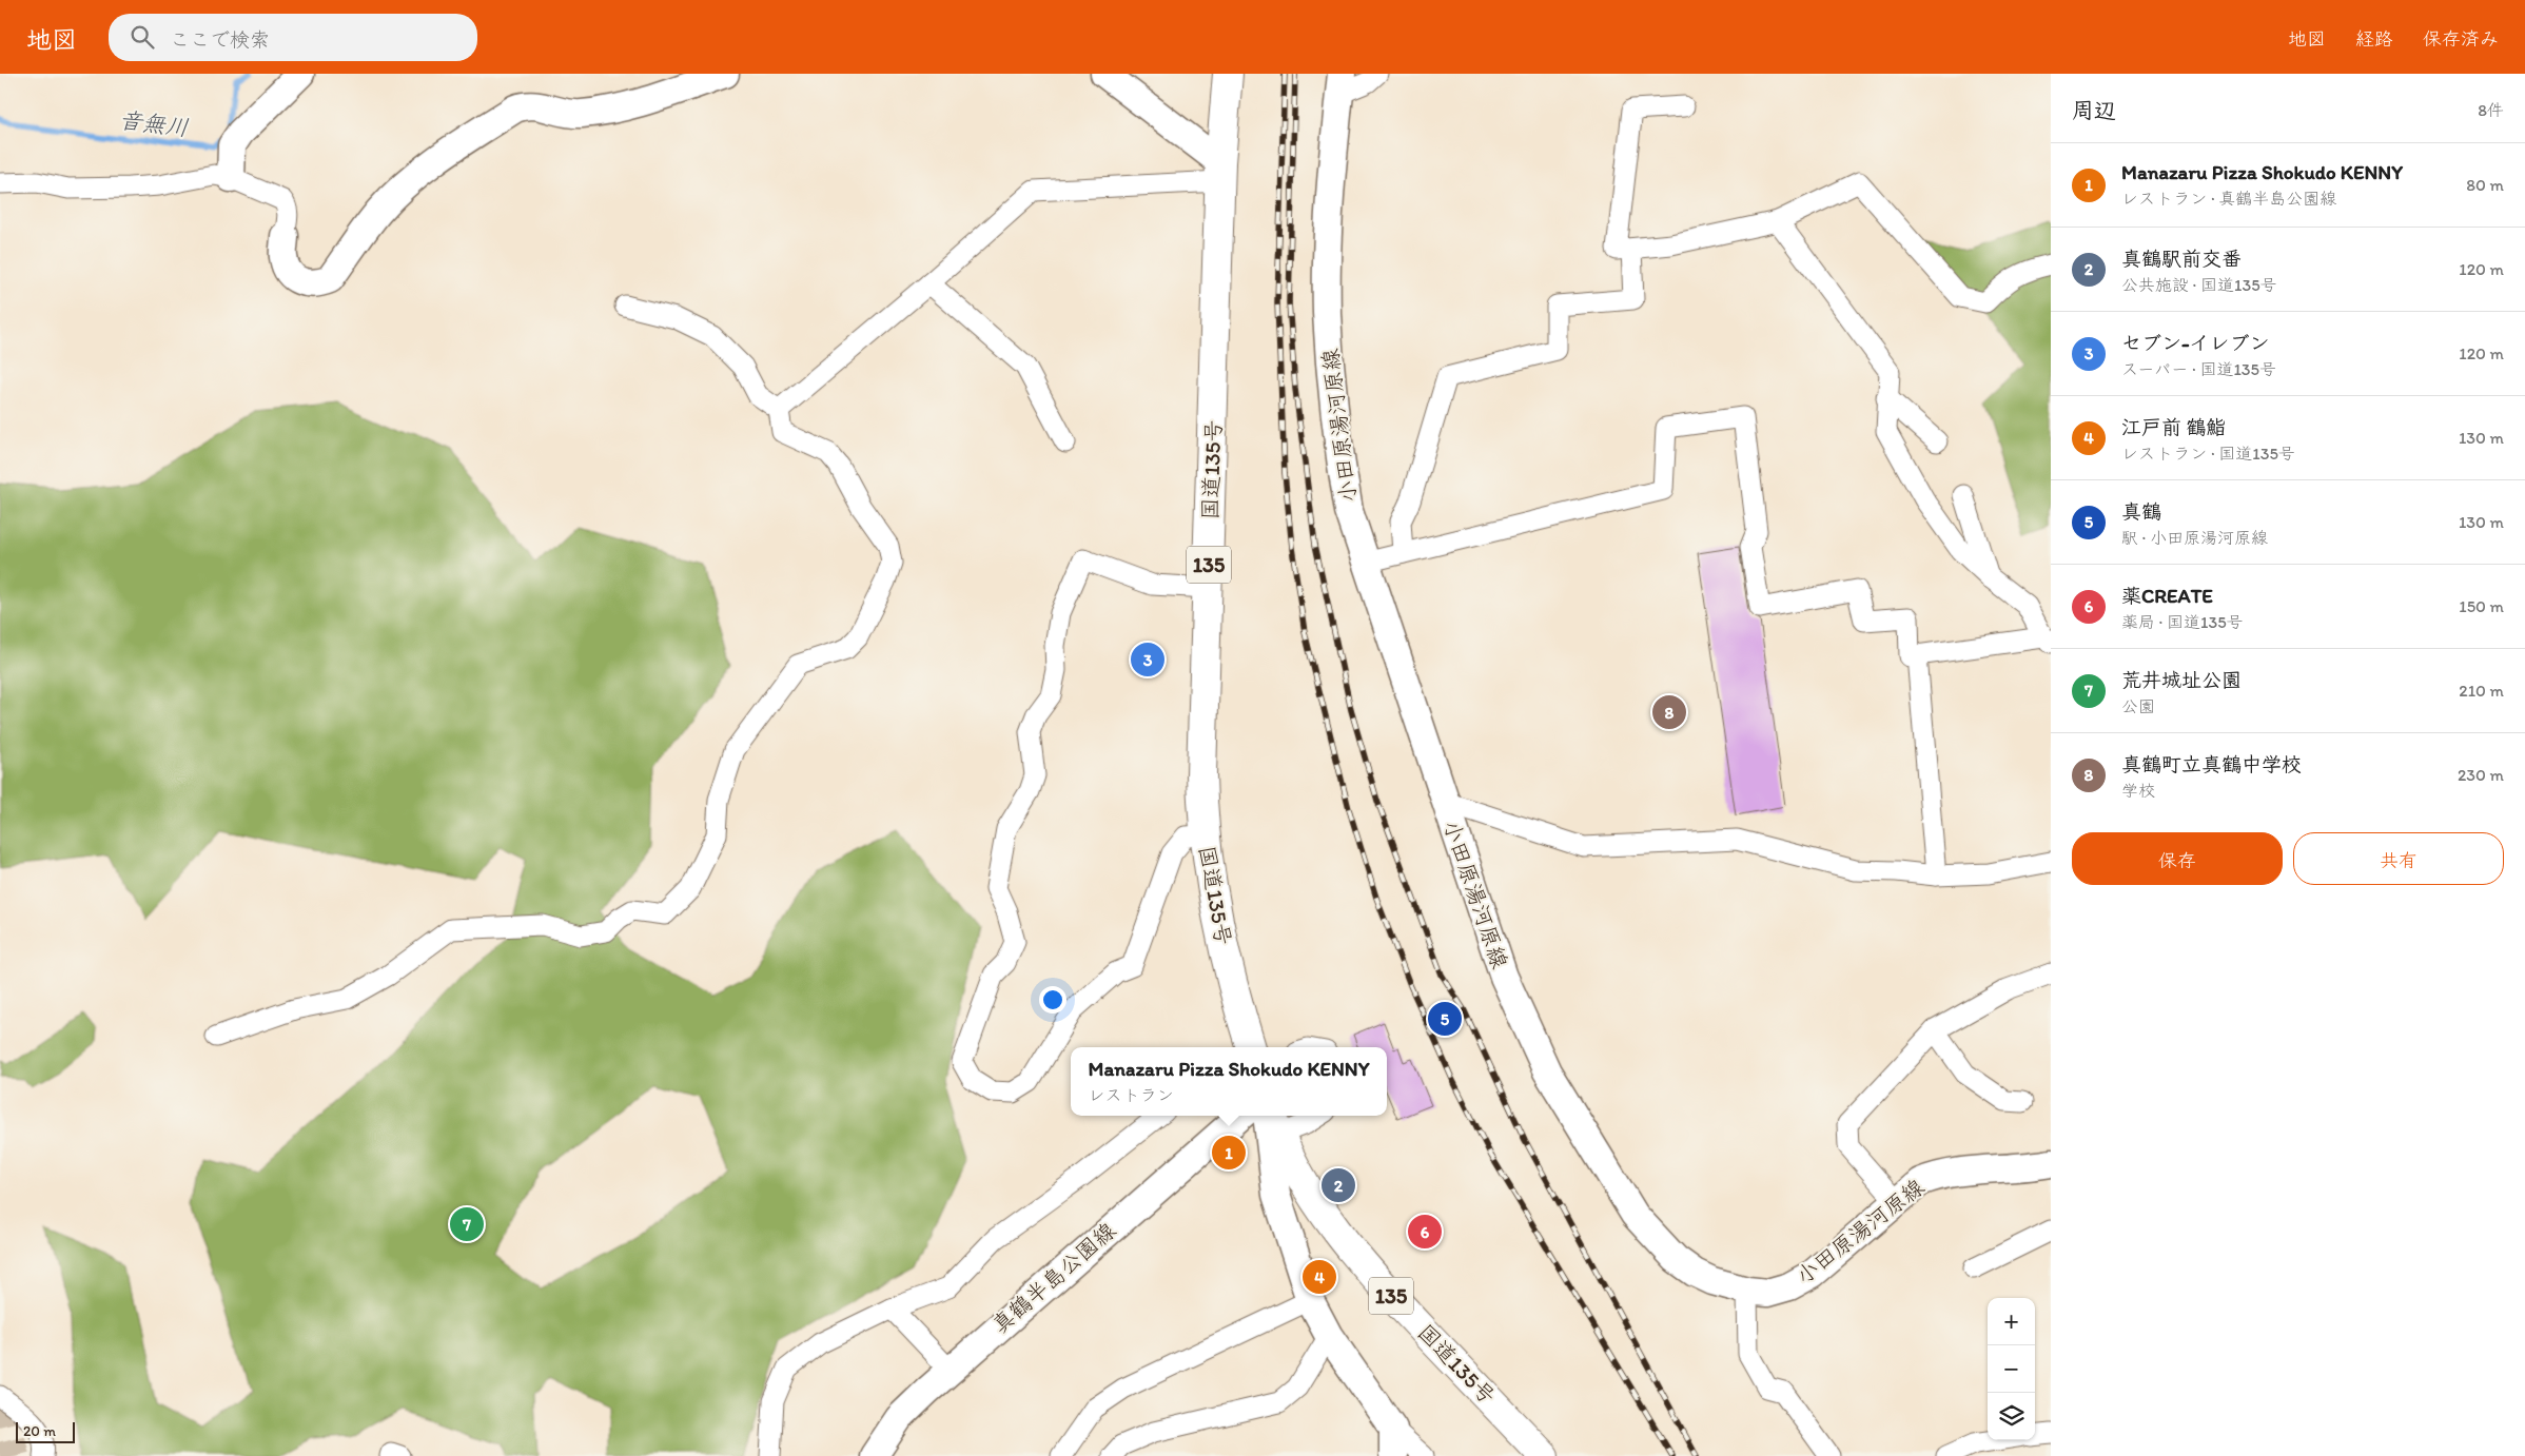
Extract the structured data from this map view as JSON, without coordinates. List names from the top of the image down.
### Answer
{
  "streets": {
    "highway": ["国道135号", "135"],
    "main road": ["小田原湯河原線", "真鶴半島公園線"]
  },
  "water": ["音無川"],
  "scale_bar": "20 m",
  "page": {
    "header": "地図",
    "search": "ここで検索",
    "nav": ["地図", "経路", "保存済み"],
    "heading": ["周辺", "8件"],
    "list": [
      {
        "mark": "1",
        "name": "Manazaru Pizza Shokudo KENNY",
        "note": "レストラン · 真鶴半島公園線",
        "value": "80 m"
      },
      {
        "mark": "2",
        "name": "真鶴駅前交番",
        "note": "公共施設 · 国道135号",
        "value": "120 m"
      },
      {
        "mark": "3",
        "name": "セブン-イレブン",
        "note": "スーパー · 国道135号",
        "value": "120 m"
      },
      {
        "mark": "4",
        "name": "江戸前 鶴鮨",
        "note": "レストラン · 国道135号",
        "value": "130 m"
      },
      {
        "mark": "5",
        "name": "真鶴",
        "note": "駅 · 小田原湯河原線",
        "value": "130 m"
      },
      {
        "mark": "6",
        "name": "薬CREATE",
        "note": "薬局 · 国道135号",
        "value": "150 m"
      },
      {
        "mark": "7",
        "name": "荒井城址公園",
        "note": "公園",
        "value": "210 m"
      },
      {
        "mark": "8",
        "name": "真鶴町立真鶴中学校",
        "note": "学校",
        "value": "230 m"
      }
    ],
    "pins": [
      "3",
      "8",
      "5",
      "1",
      "2",
      "7",
      "6",
      "4"
    ],
    "buttons": ["保存", "共有"],
    "popup": ["Manazaru Pizza Shokudo KENNY", "レストラン"],
    "map_buttons": ["+", "−"],
    "scale": "20 m"
  }
}
